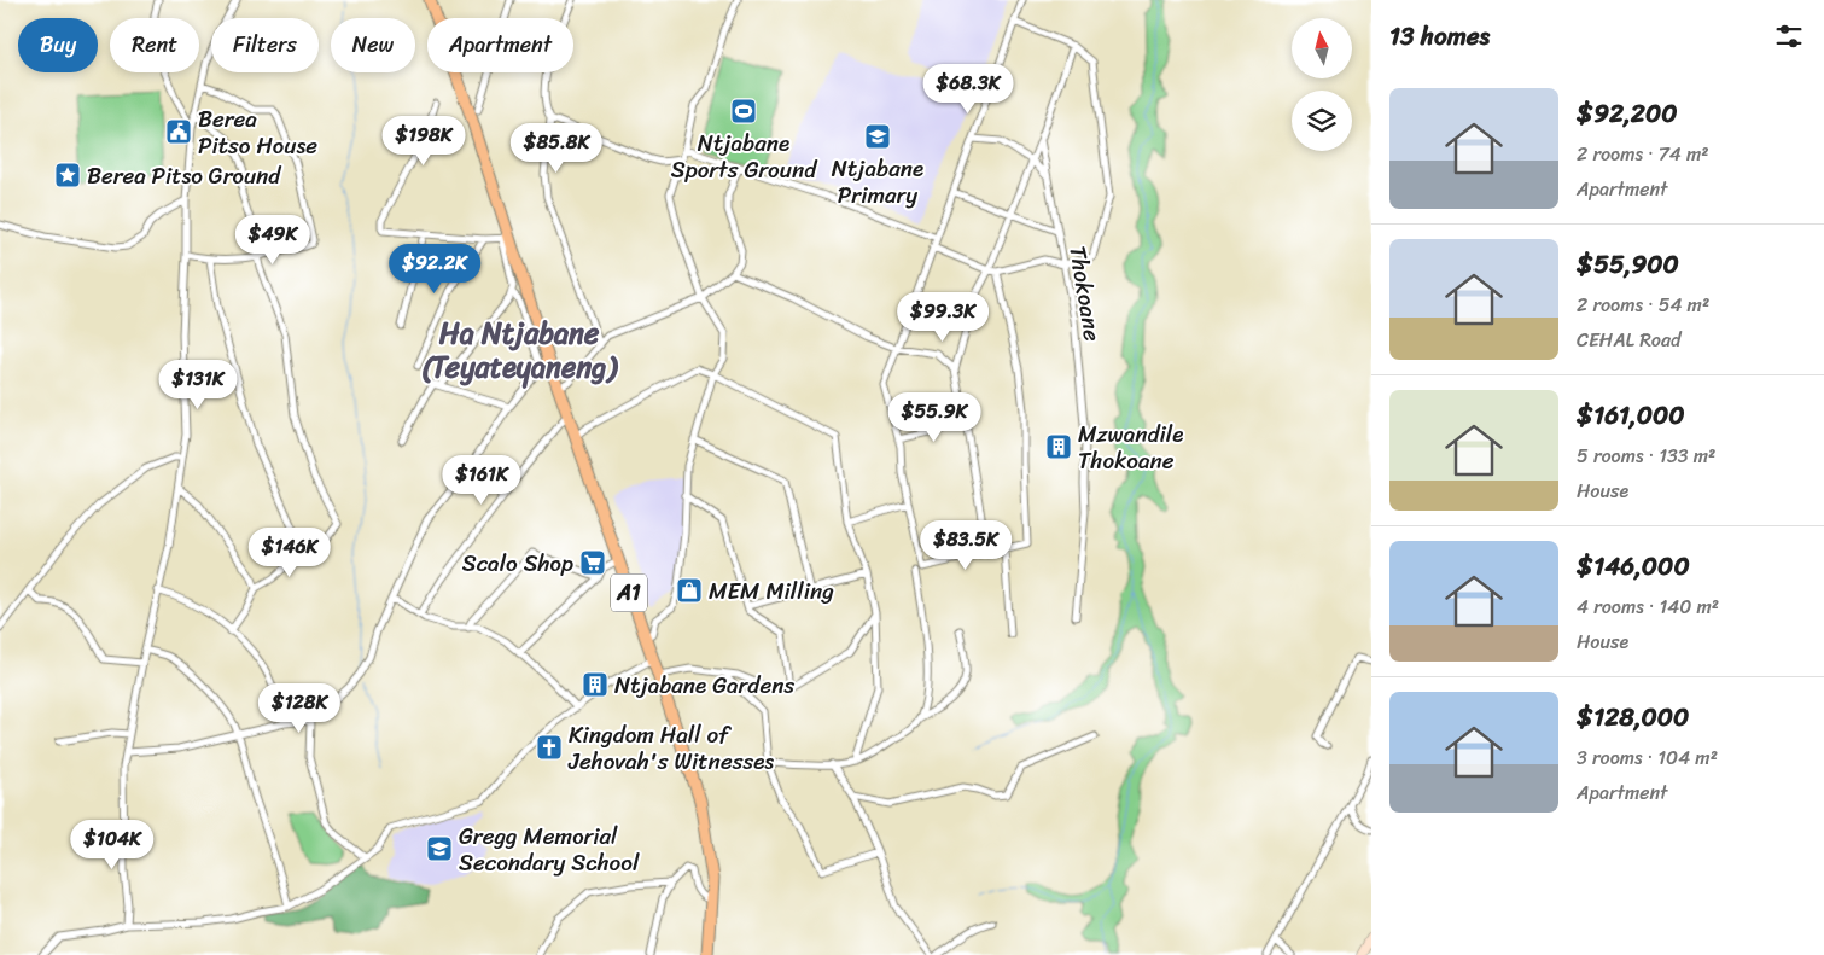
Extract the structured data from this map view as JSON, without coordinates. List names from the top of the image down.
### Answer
{
  "streets": {
    "main road": ["A1"],
    "street": ["Thokoane"]
  },
  "districts": ["Ha Ntjabane (Teyateyaneng)"],
  "places": {
    "sports": ["Ntjabane Sports Ground"],
    "public building": ["Berea Pitso House"],
    "school or university": ["Ntjabane Primary", "Gregg Memorial Secondary School"],
    "place": ["Berea Pitso Ground"],
    "building": ["Mzwandile Thokoane", "Ntjabane Gardens"],
    "supermarket": ["Scalo Shop"],
    "shop": ["MEM Milling"],
    "church": ["Kingdom Hall of Jehovah's Witnesses"]
  },
  "north": "top",
  "page": {
    "heading": "13 homes",
    "chip": [
      "Buy",
      "Rent",
      "Filters",
      "New",
      "Apartment"
    ],
    "price": [
      "$68.3K",
      "$198K",
      "$85.8K",
      "$49K",
      "$92.2K",
      "$99.3K",
      "$131K",
      "$55.9K",
      "$161K",
      "$83.5K",
      "$146K",
      "$128K",
      "$104K"
    ],
    "list": [
      {
        "name": "$92,200",
        "note": "2 rooms · 74 m² · Apartment"
      },
      {
        "name": "$55,900",
        "note": "2 rooms · 54 m² · CEHAL Road"
      },
      {
        "name": "$161,000",
        "note": "5 rooms · 133 m² · House"
      },
      {
        "name": "$146,000",
        "note": "4 rooms · 140 m² · House"
      },
      {
        "name": "$128,000",
        "note": "3 rooms · 104 m² · Apartment"
      }
    ]
  }
}
